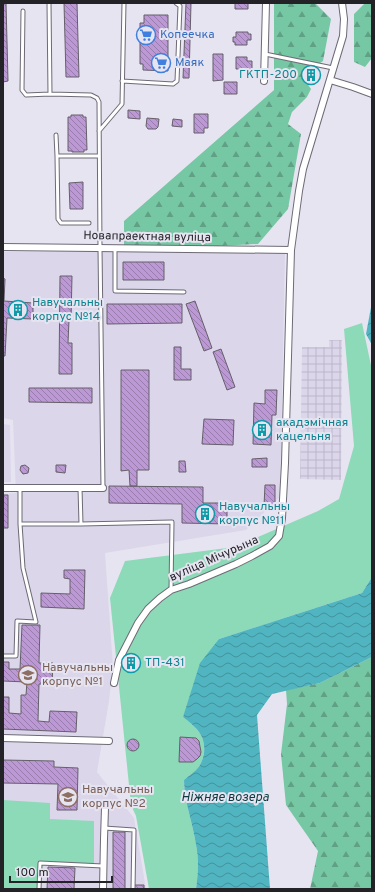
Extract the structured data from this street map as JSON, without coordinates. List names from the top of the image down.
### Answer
{
  "streets": {
    "street": ["Новапраектная вуліца", "вуліца Мічурына"]
  },
  "crossings": [
    ["Новапраектная вуліца", "вуліца Мічурына"]
  ],
  "water": ["Ніжняе возера"],
  "places": {
    "supermarket": ["Копеечка", "Маяк"],
    "building": [
      "ГКТП-200",
      "Навучальны корпус №14",
      "акадэмічная кацельня",
      "Навучальны корпус №11",
      "ТП-431"
    ],
    "school or university": ["Навучальны корпус №1", "Навучальны корпус №2"]
  },
  "scale_bar": "100 m"
}
